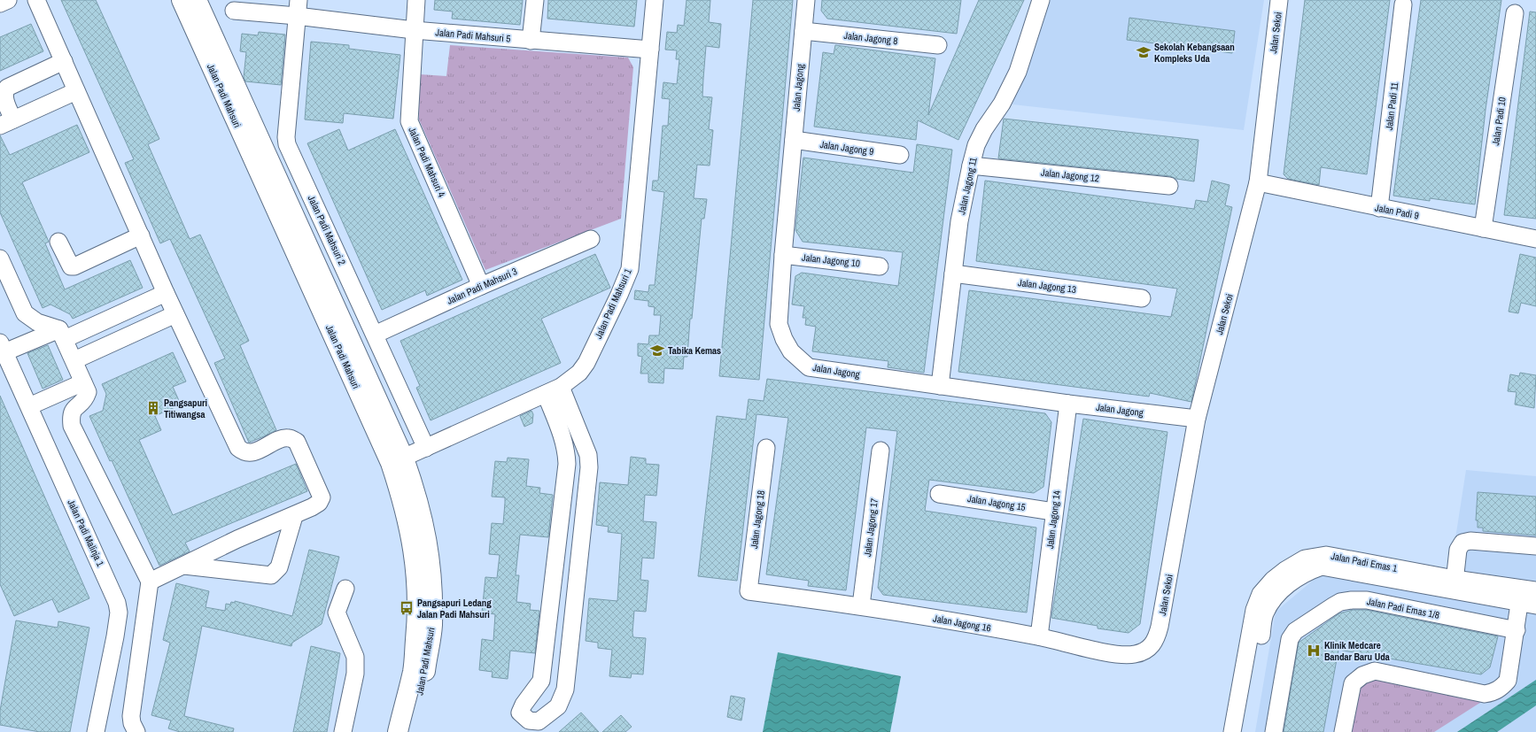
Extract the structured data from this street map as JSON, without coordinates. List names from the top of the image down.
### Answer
{
  "streets": {
    "main road": ["Jalan Padi Mahsuri"],
    "street": [
      "Jalan Sekoi",
      "Jalan Padi Mahsuri 5",
      "Jalan Jagong 8",
      "Jalan Jagong",
      "Jalan Padi 11",
      "Jalan Padi 10",
      "Jalan Jagong 9",
      "Jalan Padi Mahsuri 4",
      "Jalan Jagong 12",
      "Jalan Jagong 11",
      "Jalan Padi 9",
      "Jalan Padi Mahsuri 2",
      "Jalan Jagong 10",
      "Jalan Padi Mahsuri 3",
      "Jalan Jagong 13",
      "Jalan Padi Mahsuri 1",
      "Jalan Jagong 15",
      "Jalan Jagong 18",
      "Jalan Jagong 14",
      "Jalan Jagong 17",
      "Jalan Padi Malinja 1",
      "Jalan Padi Emas 1",
      "Jalan Padi Emas 1/8",
      "Jalan Jagong 16"
    ]
  },
  "crossings": [
    ["Jalan Sekoi", "Jalan Jagong"],
    ["Jalan Sekoi", "Jalan Padi 9"],
    ["Jalan Sekoi", "Jalan Jagong 16"],
    ["Jalan Padi Mahsuri 5", "Jalan Padi Mahsuri 4"],
    ["Jalan Padi Mahsuri 5", "Jalan Padi Mahsuri 2"],
    ["Jalan Padi Mahsuri 5", "Jalan Padi Mahsuri 1"],
    ["Jalan Jagong 8", "Jalan Jagong"],
    ["Jalan Jagong", "Jalan Jagong 9"],
    ["Jalan Jagong", "Jalan Jagong 11"],
    ["Jalan Jagong", "Jalan Jagong 10"],
    ["Jalan Jagong", "Jalan Jagong 14"],
    ["Jalan Padi Mahsuri", "Jalan Padi Mahsuri 1"],
    ["Jalan Padi 11", "Jalan Padi 9"],
    ["Jalan Padi 10", "Jalan Padi 9"],
    ["Jalan Padi Mahsuri 4", "Jalan Padi Mahsuri 3"],
    ["Jalan Jagong 12", "Jalan Jagong 11"],
    ["Jalan Jagong 11", "Jalan Jagong 13"],
    ["Jalan Padi Mahsuri 2", "Jalan Padi Mahsuri 3"],
    ["Jalan Padi Mahsuri 2", "Jalan Padi Mahsuri 1"],
    ["Jalan Jagong 15", "Jalan Jagong 14"],
    ["Jalan Jagong 18", "Jalan Jagong 16"],
    ["Jalan Jagong 14", "Jalan Jagong 16"],
    ["Jalan Jagong 17", "Jalan Jagong 16"]
  ],
  "places": {
    "school or university": ["Sekolah Kebangsaan Kompleks Uda", "Tabika Kemas"],
    "building": ["Pangsapuri Titiwangsa"],
    "bus stop": ["Pangsapuri Ledang Jalan Padi Mahsuri"],
    "hospital": ["Klinik Medcare Bandar Baru Uda"]
  }
}
